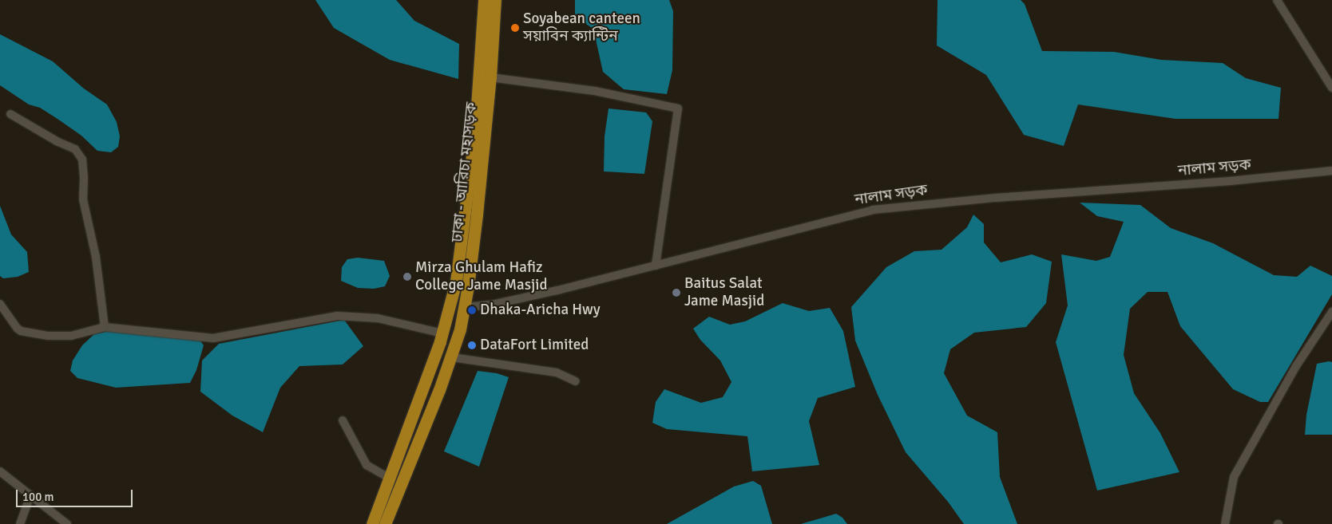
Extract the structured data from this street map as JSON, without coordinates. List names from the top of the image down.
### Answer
{
  "streets": {
    "highway": ["ঢাকা - আরিচা মহাসড়ক"],
    "street": ["নালাম সড়ক"]
  },
  "crossings": [
    ["নালাম সড়ক", "ঢাকা - আরিচা মহাসড়ক"]
  ],
  "places": [
    "Soyabean canteen সয়াবিন ক্যান্টিন",
    "Mirza Ghulam Hafiz College Jame Masjid",
    "Baitus Salat Jame Masjid",
    "Dhaka-Aricha Hwy",
    "DataFort Limited"
  ],
  "scale_bar": "100 m"
}
